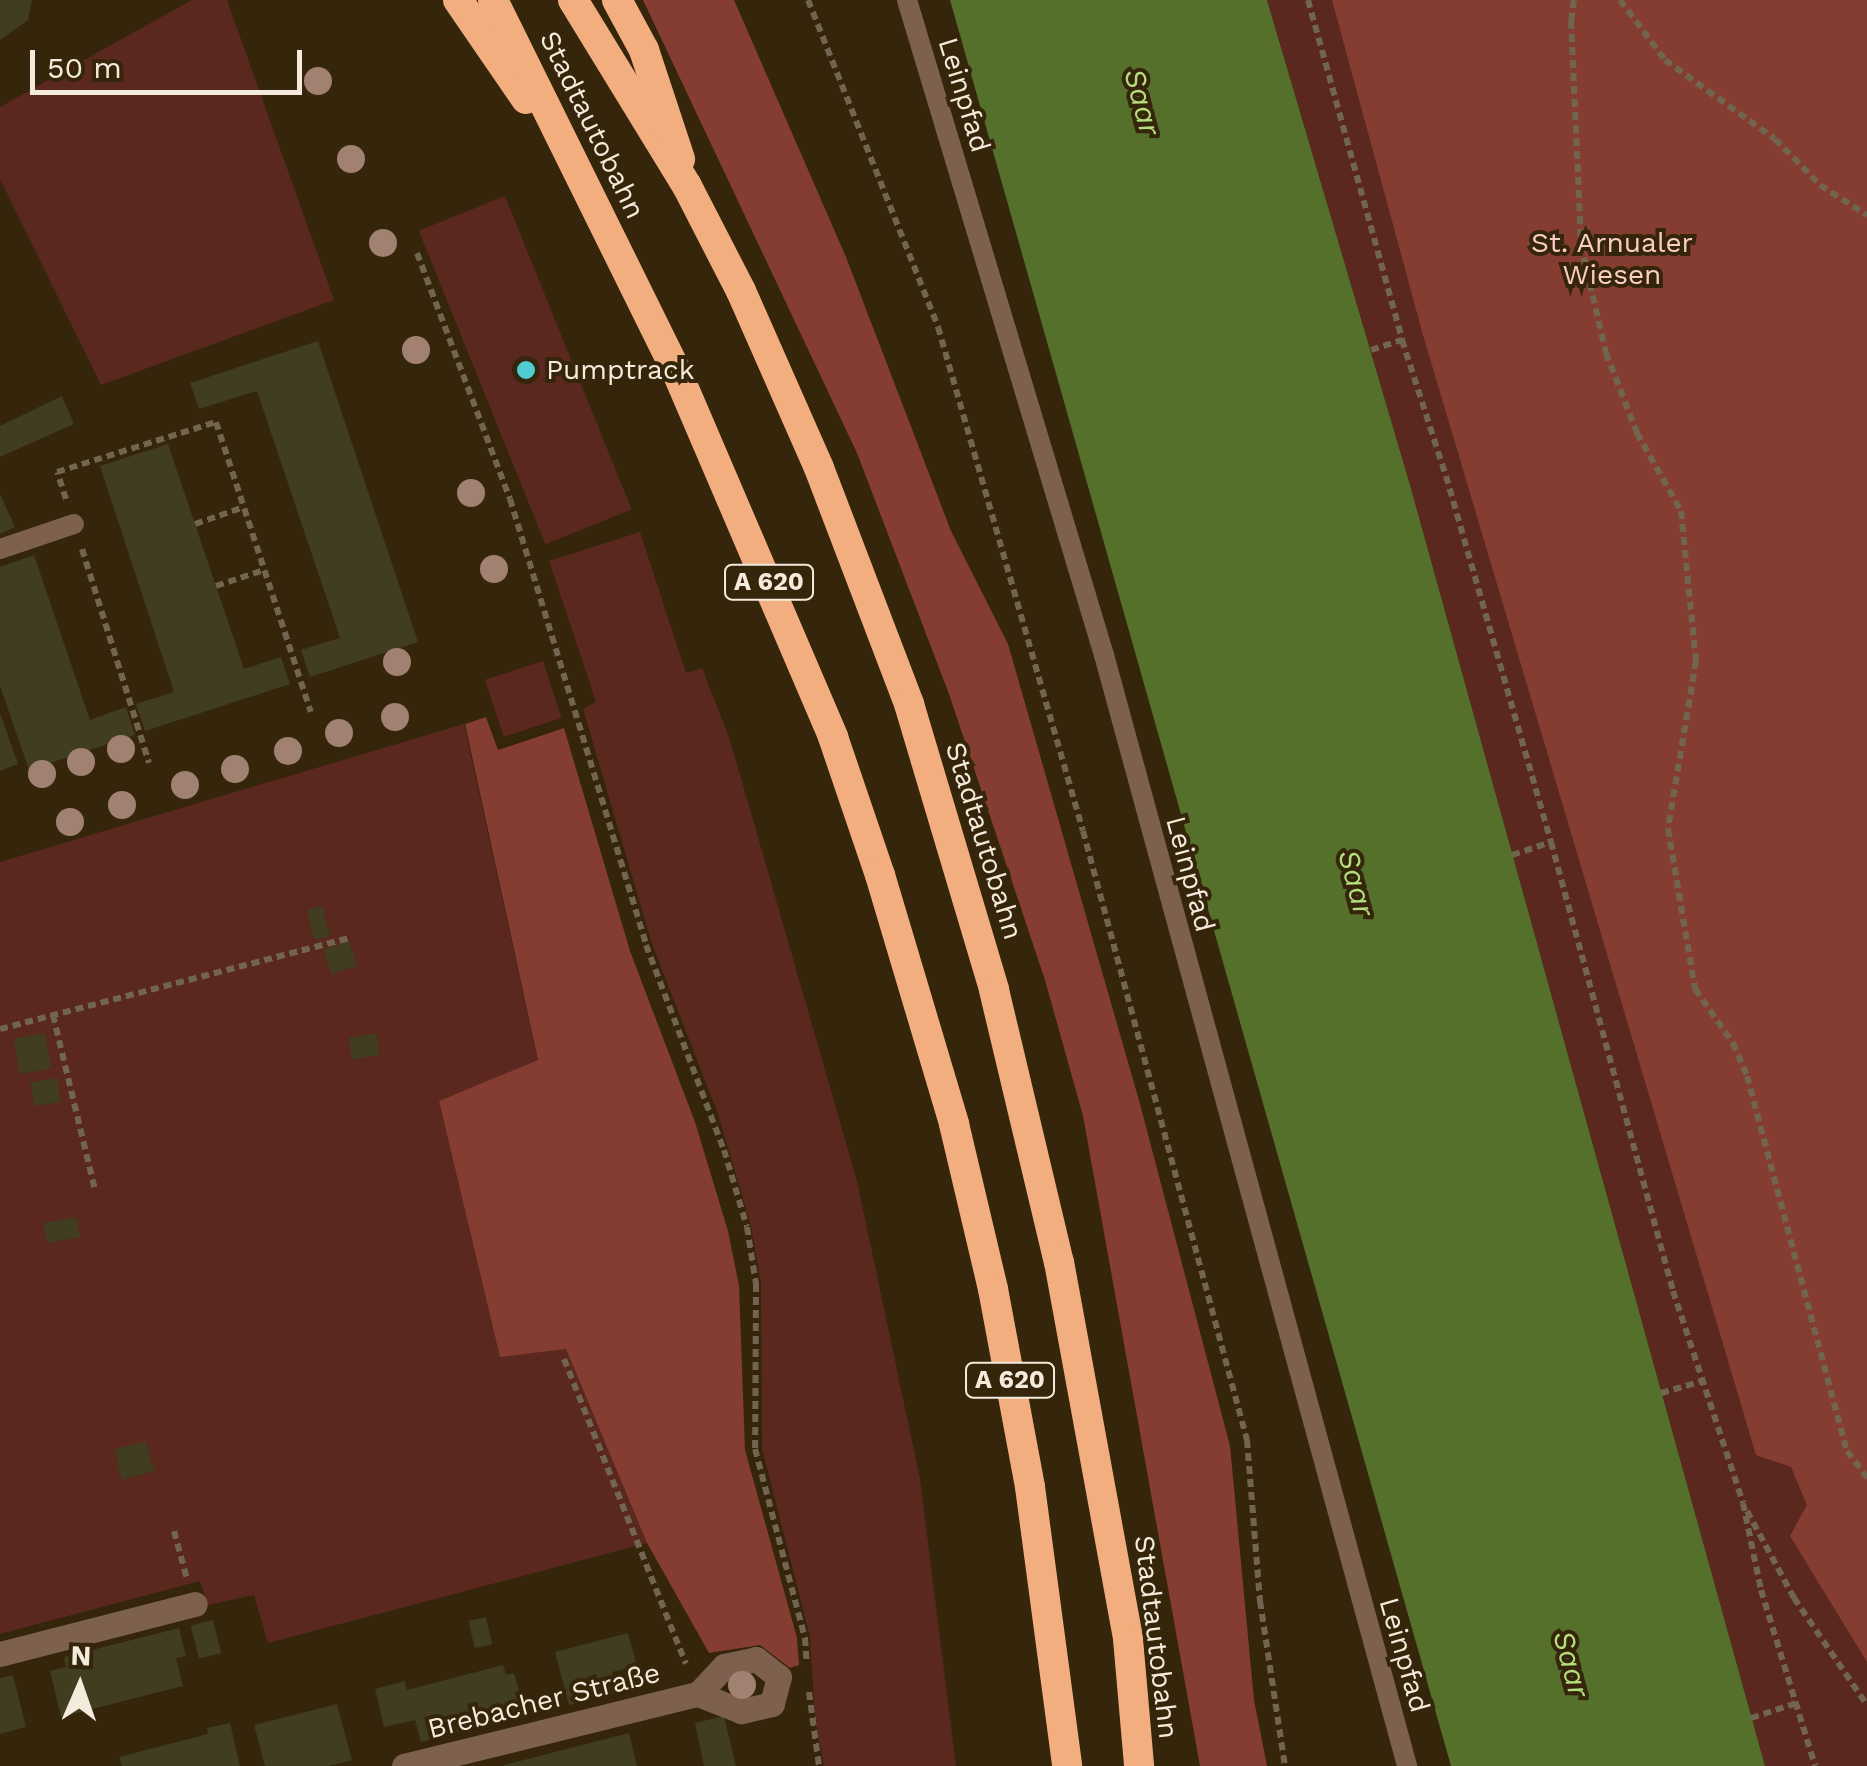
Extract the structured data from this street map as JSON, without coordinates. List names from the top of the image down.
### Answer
{
  "streets": {
    "highway": ["Stadtautobahn", "A 620"],
    "street": ["Brebacher Straße"],
    "lane": ["Leinpfad"]
  },
  "water": ["Saar"],
  "parks": ["St. Arnualer Wiesen"],
  "places": ["Pumptrack"],
  "scale_bar": "50 m",
  "north": "top"
}
